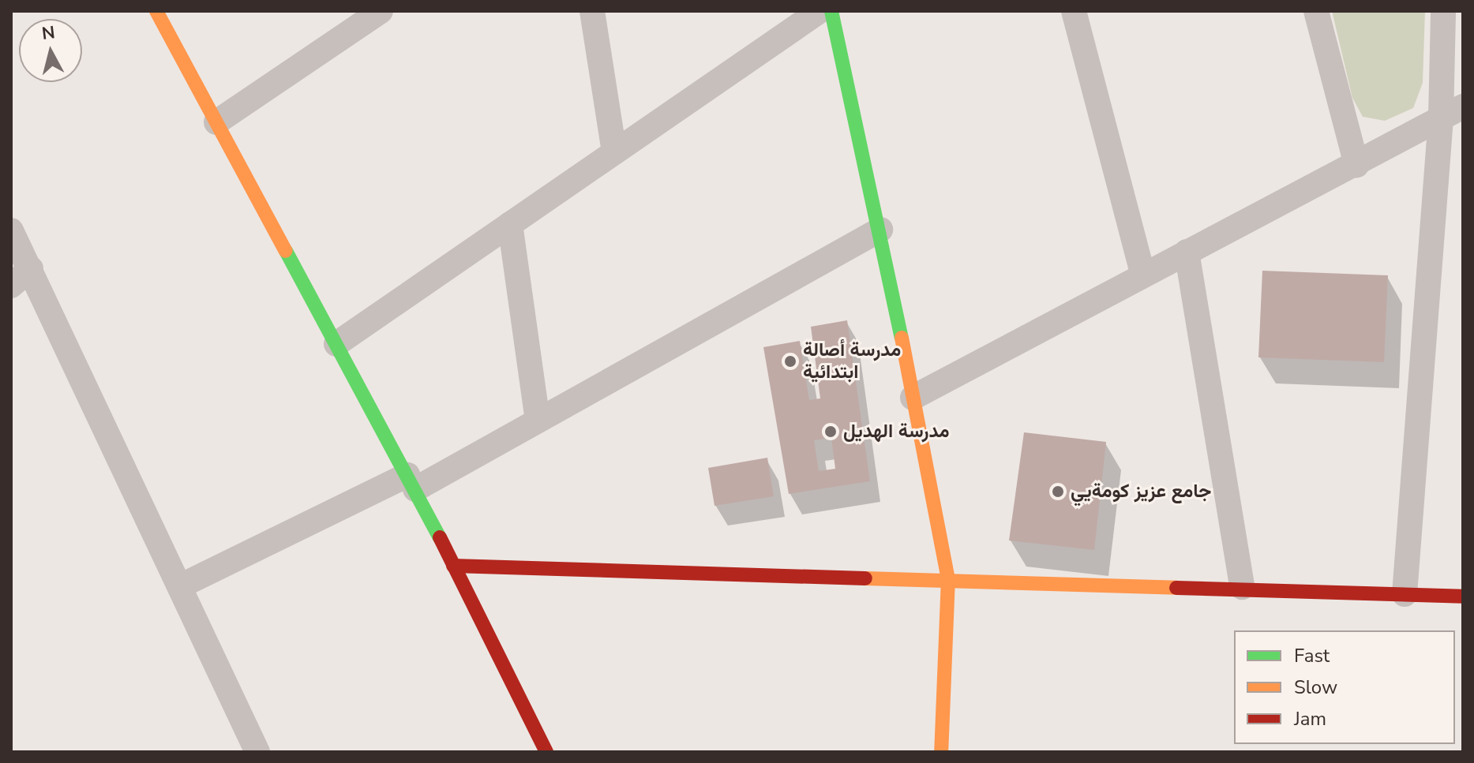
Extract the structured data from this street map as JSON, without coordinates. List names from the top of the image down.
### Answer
{
  "places": ["مدرسة أصالة ابتدائية", "مدرسة الهديل", "جامع عزيز كومةيي"],
  "legend": ["Fast", "Slow", "Jam"],
  "north": "top"
}
